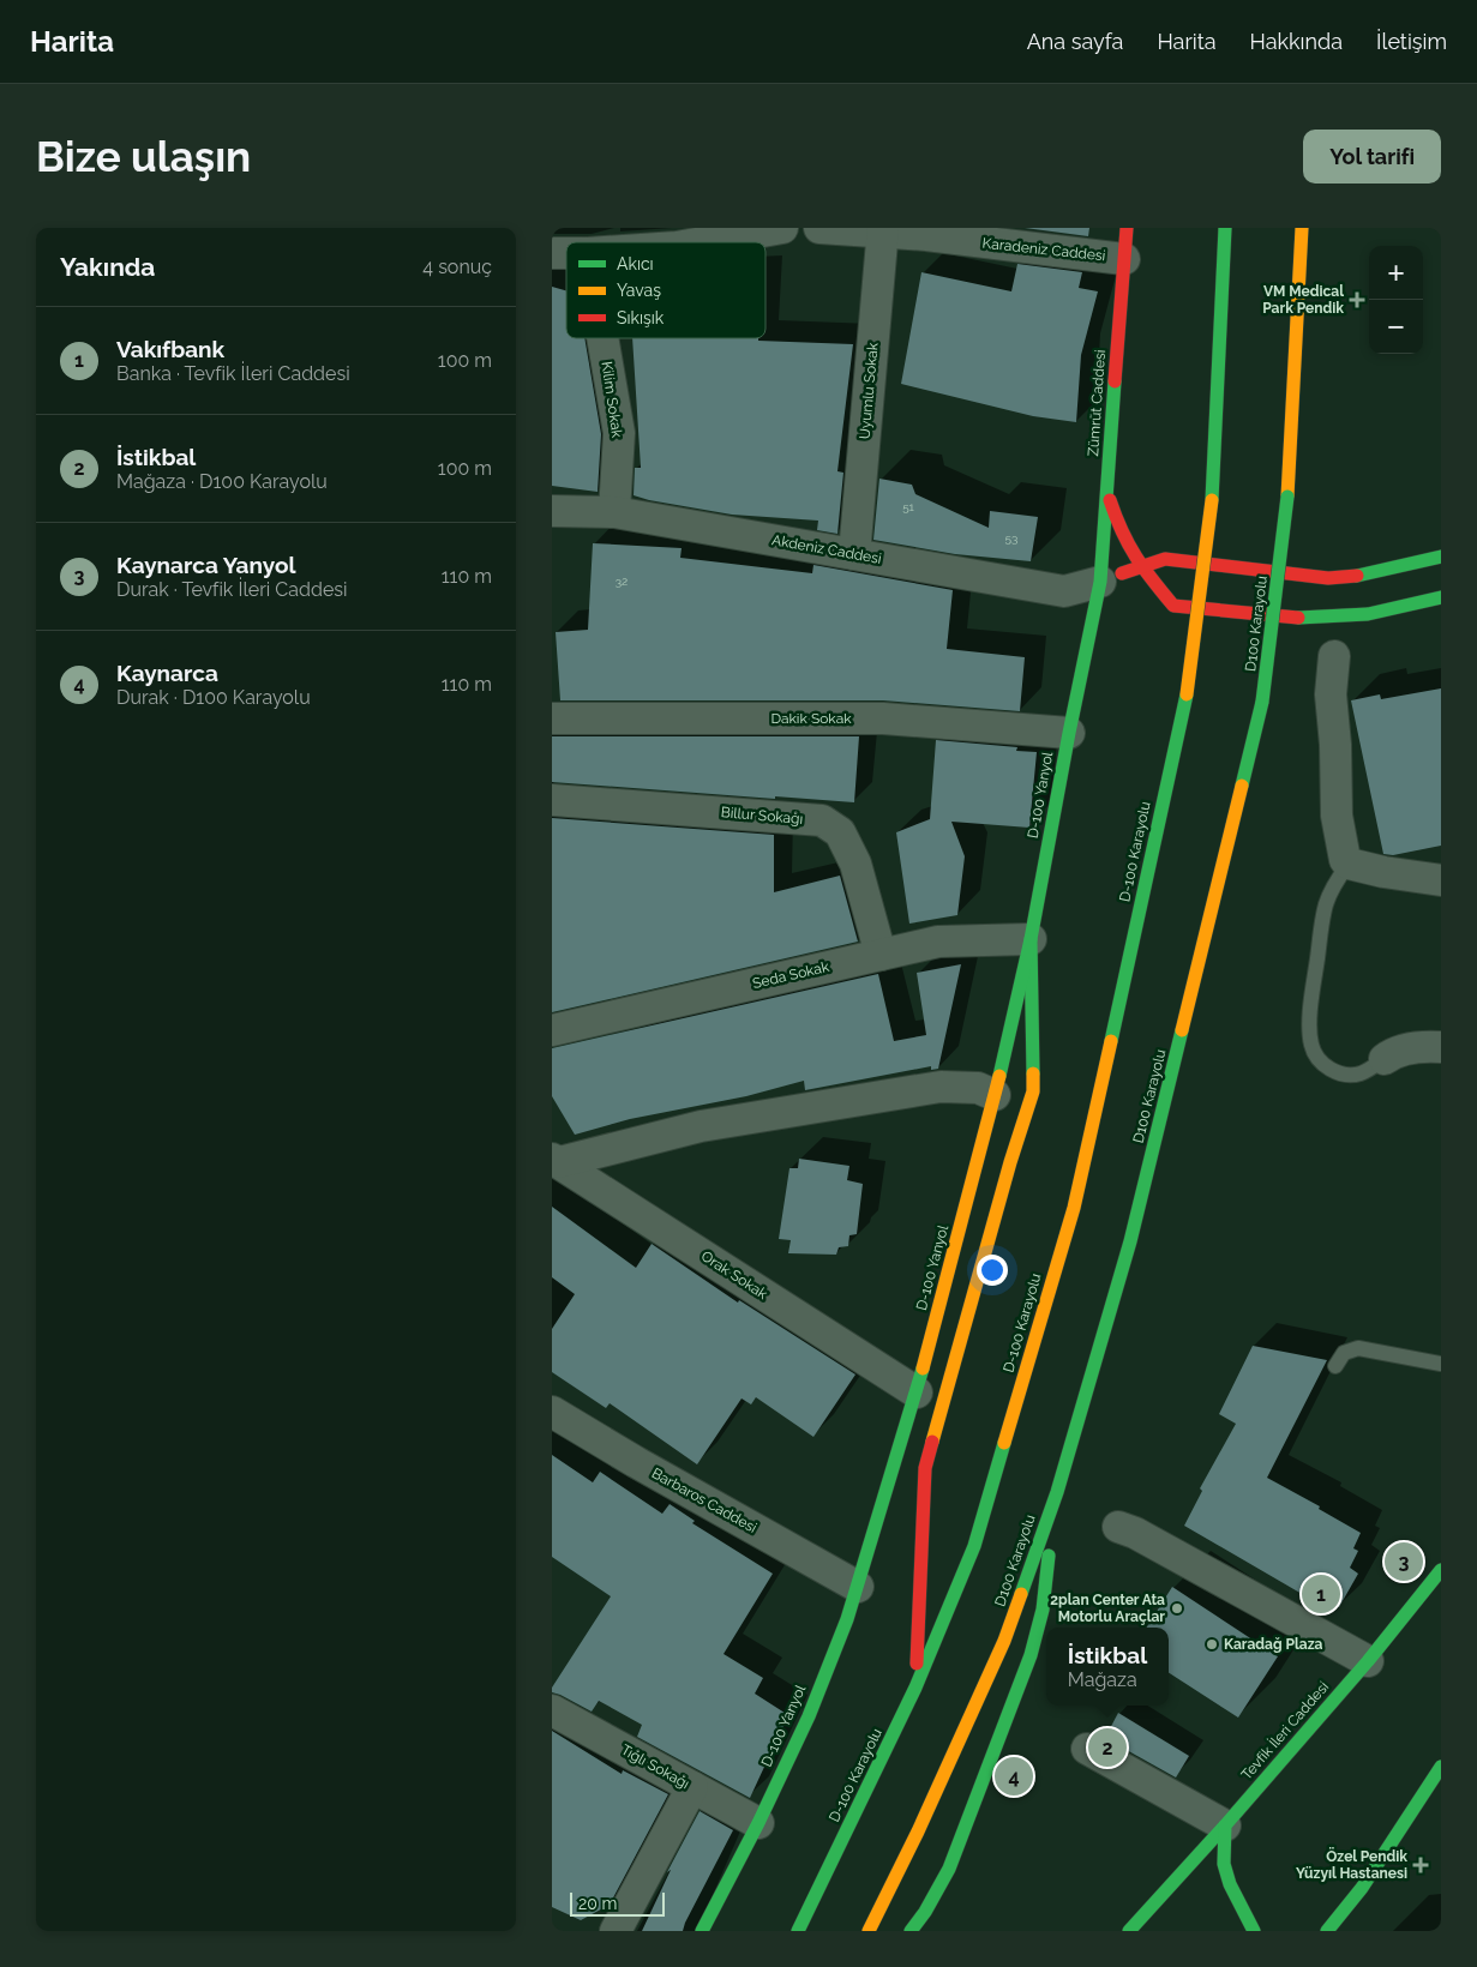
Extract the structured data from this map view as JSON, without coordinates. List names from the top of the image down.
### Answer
{
  "streets": {
    "main road": [
      "Zümrüt Caddesi",
      "D100 Karayolu",
      "D-100 Yanyol",
      "D-100 Karayolu",
      "Tevfik İleri Caddesi"
    ],
    "street": [
      "Karadeniz Caddesi",
      "Uyumlu Sokak",
      "Kilim Sokak",
      "Akdeniz Caddesi",
      "Dakik Sokak",
      "Billur Sokağı",
      "Seda Sokak",
      "Orak Sokak",
      "Barbaros Caddesi",
      "Tığlı Sokağı"
    ]
  },
  "crossings": [
    ["Karadeniz Caddesi", "Uyumlu Sokak"],
    ["Karadeniz Caddesi", "Zümrüt Caddesi"],
    ["Uyumlu Sokak", "Akdeniz Caddesi"],
    ["Kilim Sokak", "Akdeniz Caddesi"],
    ["Zümrüt Caddesi", "Akdeniz Caddesi"],
    ["Zümrüt Caddesi", "D-100 Yanyol"],
    ["Akdeniz Caddesi", "D-100 Yanyol"],
    ["Dakik Sokak", "D-100 Yanyol"],
    ["D-100 Yanyol", "Seda Sokak"],
    ["D-100 Yanyol", "Orak Sokak"],
    ["D-100 Yanyol", "Barbaros Caddesi"],
    ["D-100 Yanyol", "Tığlı Sokağı"],
    ["Billur Sokağı", "Seda Sokak"]
  ],
  "places": {
    "health": ["VM Medical Park Pendik", "Özel Pendik Yüzyıl Hastanesi"],
    "other": ["2plan Center Ata Motorlu Araçlar", "Karadağ Plaza"]
  },
  "house_numbers": ["51", "53", "32"],
  "legend": ["Akıcı", "Yavaş", "Sıkışık"],
  "scale_bar": "20 m",
  "page": {
    "header": "Harita",
    "nav": [
      "Ana sayfa",
      "Harita",
      "Hakkında",
      "İletişim"
    ],
    "buttons": "Yol tarifi",
    "title": "Bize ulaşın",
    "heading": ["Yakında", "4 sonuç"],
    "map_buttons": ["+", "−"],
    "list": [
      {
        "mark": "1",
        "name": "Vakıfbank",
        "note": "Banka · Tevfik İleri Caddesi",
        "value": "100 m"
      },
      {
        "mark": "2",
        "name": "İstikbal",
        "note": "Mağaza · D100 Karayolu",
        "value": "100 m"
      },
      {
        "mark": "3",
        "name": "Kaynarca Yanyol",
        "note": "Durak · Tevfik İleri Caddesi",
        "value": "110 m"
      },
      {
        "mark": "4",
        "name": "Kaynarca",
        "note": "Durak · D100 Karayolu",
        "value": "110 m"
      }
    ],
    "pins": [
      "3",
      "1",
      "2",
      "4"
    ],
    "popup": ["İstikbal", "Mağaza"],
    "scale": "20 m"
  }
}
